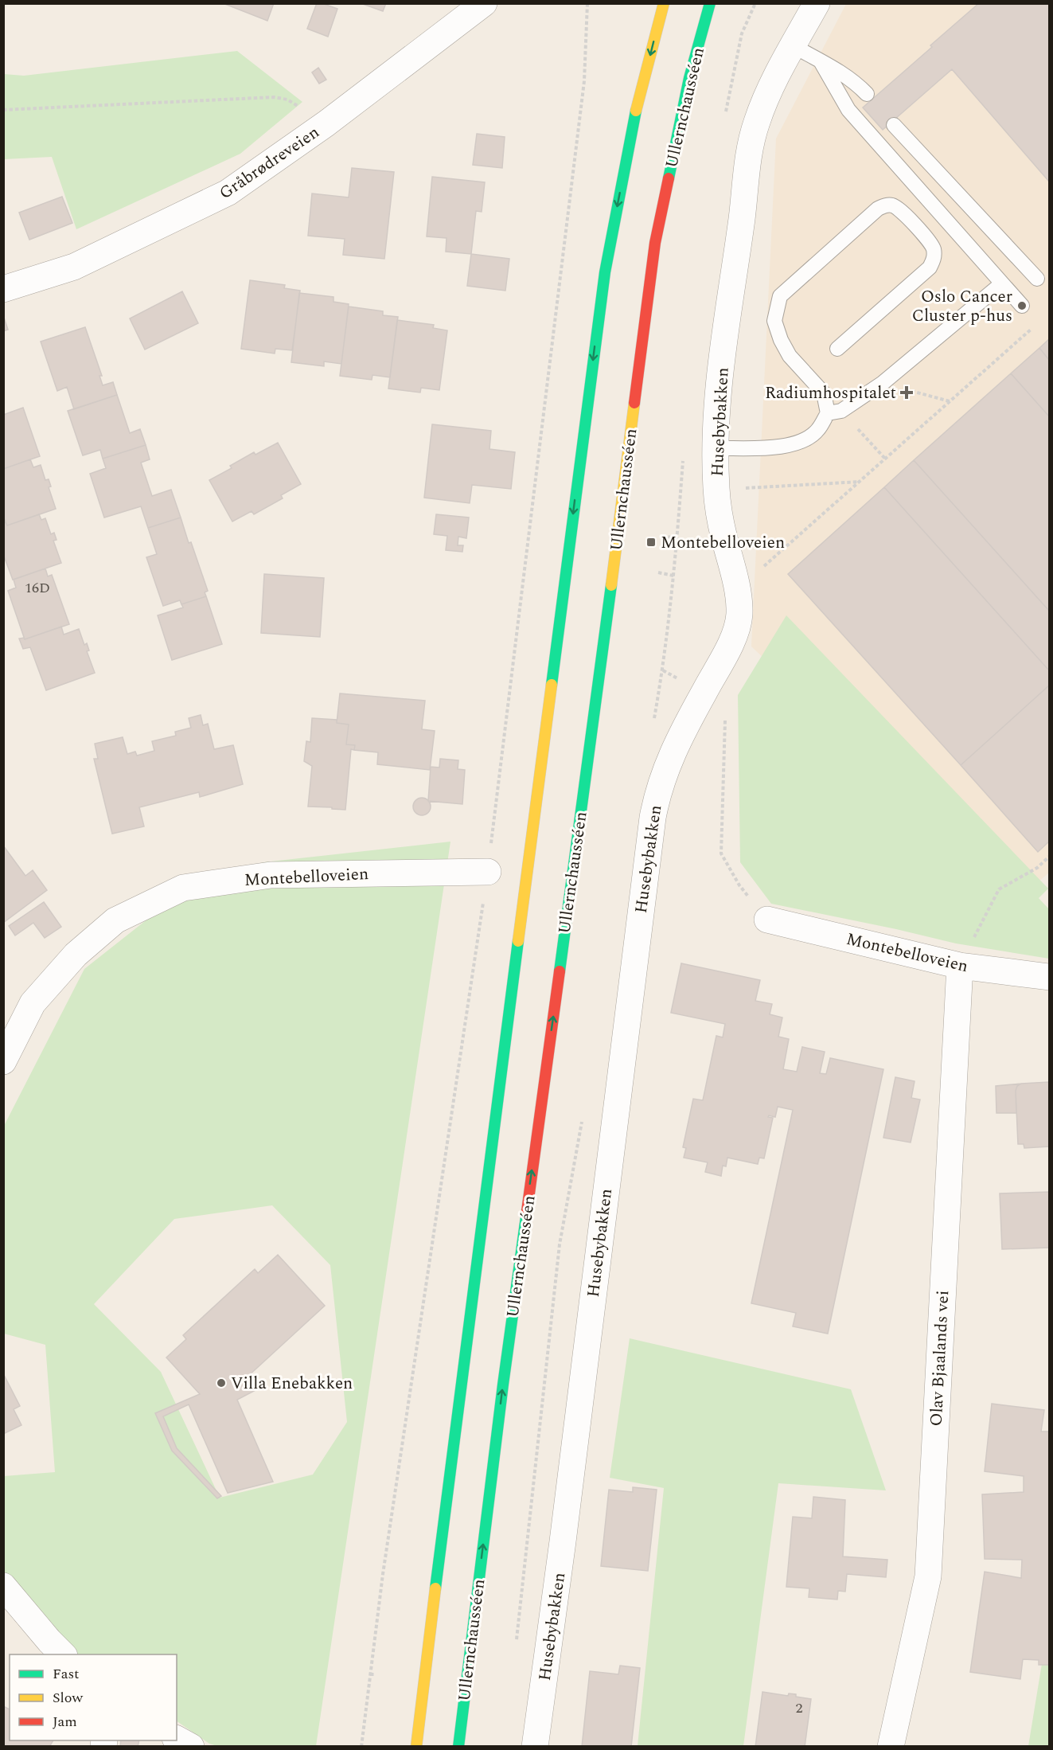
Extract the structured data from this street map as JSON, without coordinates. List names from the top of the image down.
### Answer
{
  "streets": {
    "highway": ["Ullernchausséen"],
    "street": [
      "Gråbrødreveien",
      "Husebybakken",
      "Montebelloveien",
      "Olav Bjaalands vei"
    ]
  },
  "crossings": [
    ["Montebelloveien", "Olav Bjaalands vei"]
  ],
  "places": {
    "other": ["Oslo Cancer Cluster p-hus", "Villa Enebakken"],
    "health": ["Radiumhospitalet"],
    "transit": ["Montebelloveien"]
  },
  "house_numbers": ["16D", "2"],
  "legend": ["Fast", "Slow", "Jam"]
}
